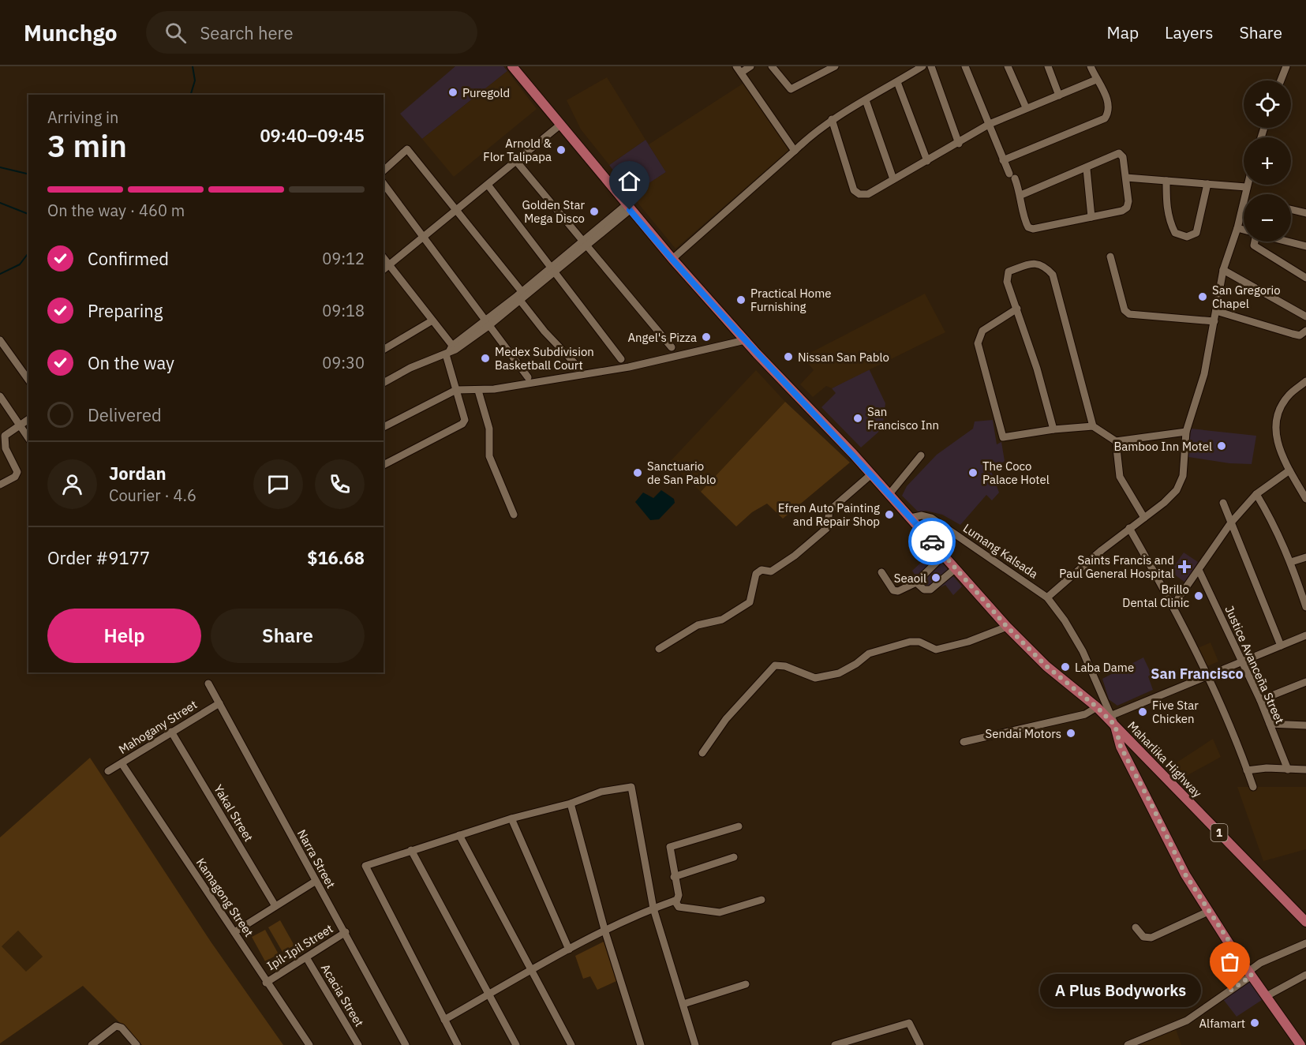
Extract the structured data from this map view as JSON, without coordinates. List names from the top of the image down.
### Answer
{
  "streets": {
    "main road": ["Maharlika Highway", "1"],
    "street": [
      "Lumang Kalsada",
      "Justice Avanceña Street",
      "Mahogany Street",
      "Yakal Street",
      "Narra Street",
      "Kamagong Street",
      "Ipil-Ipil Street",
      "Acacia Street"
    ]
  },
  "crossings": [
    ["Lumang Kalsada", "Maharlika Highway"],
    ["Mahogany Street", "Yakal Street"],
    ["Mahogany Street", "Narra Street"],
    ["Mahogany Street", "Kamagong Street"],
    ["Narra Street", "Ipil-Ipil Street"],
    ["Kamagong Street", "Ipil-Ipil Street"],
    ["Ipil-Ipil Street", "Acacia Street"]
  ],
  "districts": ["San Francisco"],
  "places": {
    "other": [
      "Puregold",
      "Arnold & Flor Talipapa",
      "Golden Star Mega Disco",
      "San Gregorio Chapel",
      "Practical Home Furnishing",
      "Angel's Pizza",
      "Nissan San Pablo",
      "Medex Subdivision Basketball Court",
      "San Francisco Inn",
      "Bamboo Inn Motel",
      "Sanctuario de San Pablo",
      "The Coco Palace Hotel",
      "Efren Auto Painting and Repair Shop",
      "Seaoil",
      "Brillo Dental Clinic",
      "Laba Dame",
      "Five Star Chicken",
      "Sendai Motors",
      "A Plus Bodyworks",
      "Alfamart"
    ],
    "health": ["Saints Francis and Paul General Hospital"]
  },
  "page": {
    "header": "Munchgo",
    "search": "Search here",
    "nav": ["Map", "Layers", "Share"],
    "map_buttons": ["+", "−"],
    "heading": ["3 min", "Arriving in", "09:40–09:45"],
    "panel": [
      "Jordan",
      "Courier · 4.6",
      "Order #9177",
      "$16.68"
    ],
    "bar": "On the way · 460 m",
    "list": [
      ["Confirmed", "09:12"],
      ["Preparing", "09:18"],
      ["On the way", "09:30"],
      "Delivered"
    ],
    "buttons": ["Help", "Share"],
    "bubble": "A Plus Bodyworks"
  }
}
